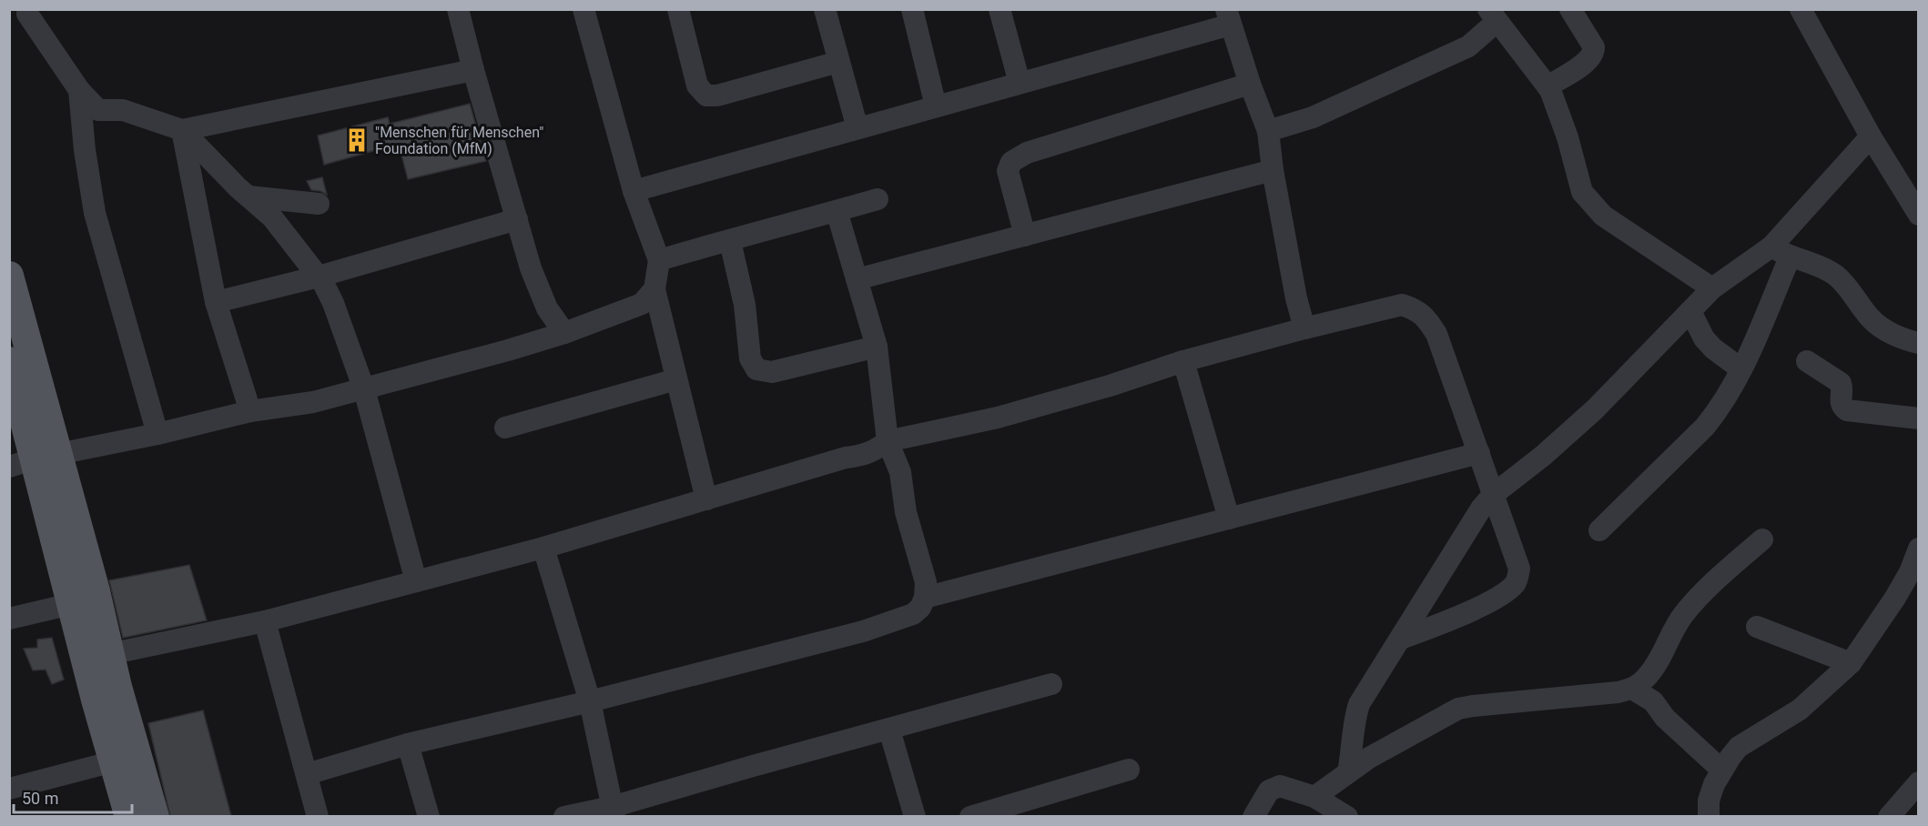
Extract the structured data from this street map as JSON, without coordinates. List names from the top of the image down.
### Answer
{
  "places": {
    "building": ["\"Menschen für Menschen\" Foundation (MfM)"]
  },
  "scale_bar": "50 m"
}
